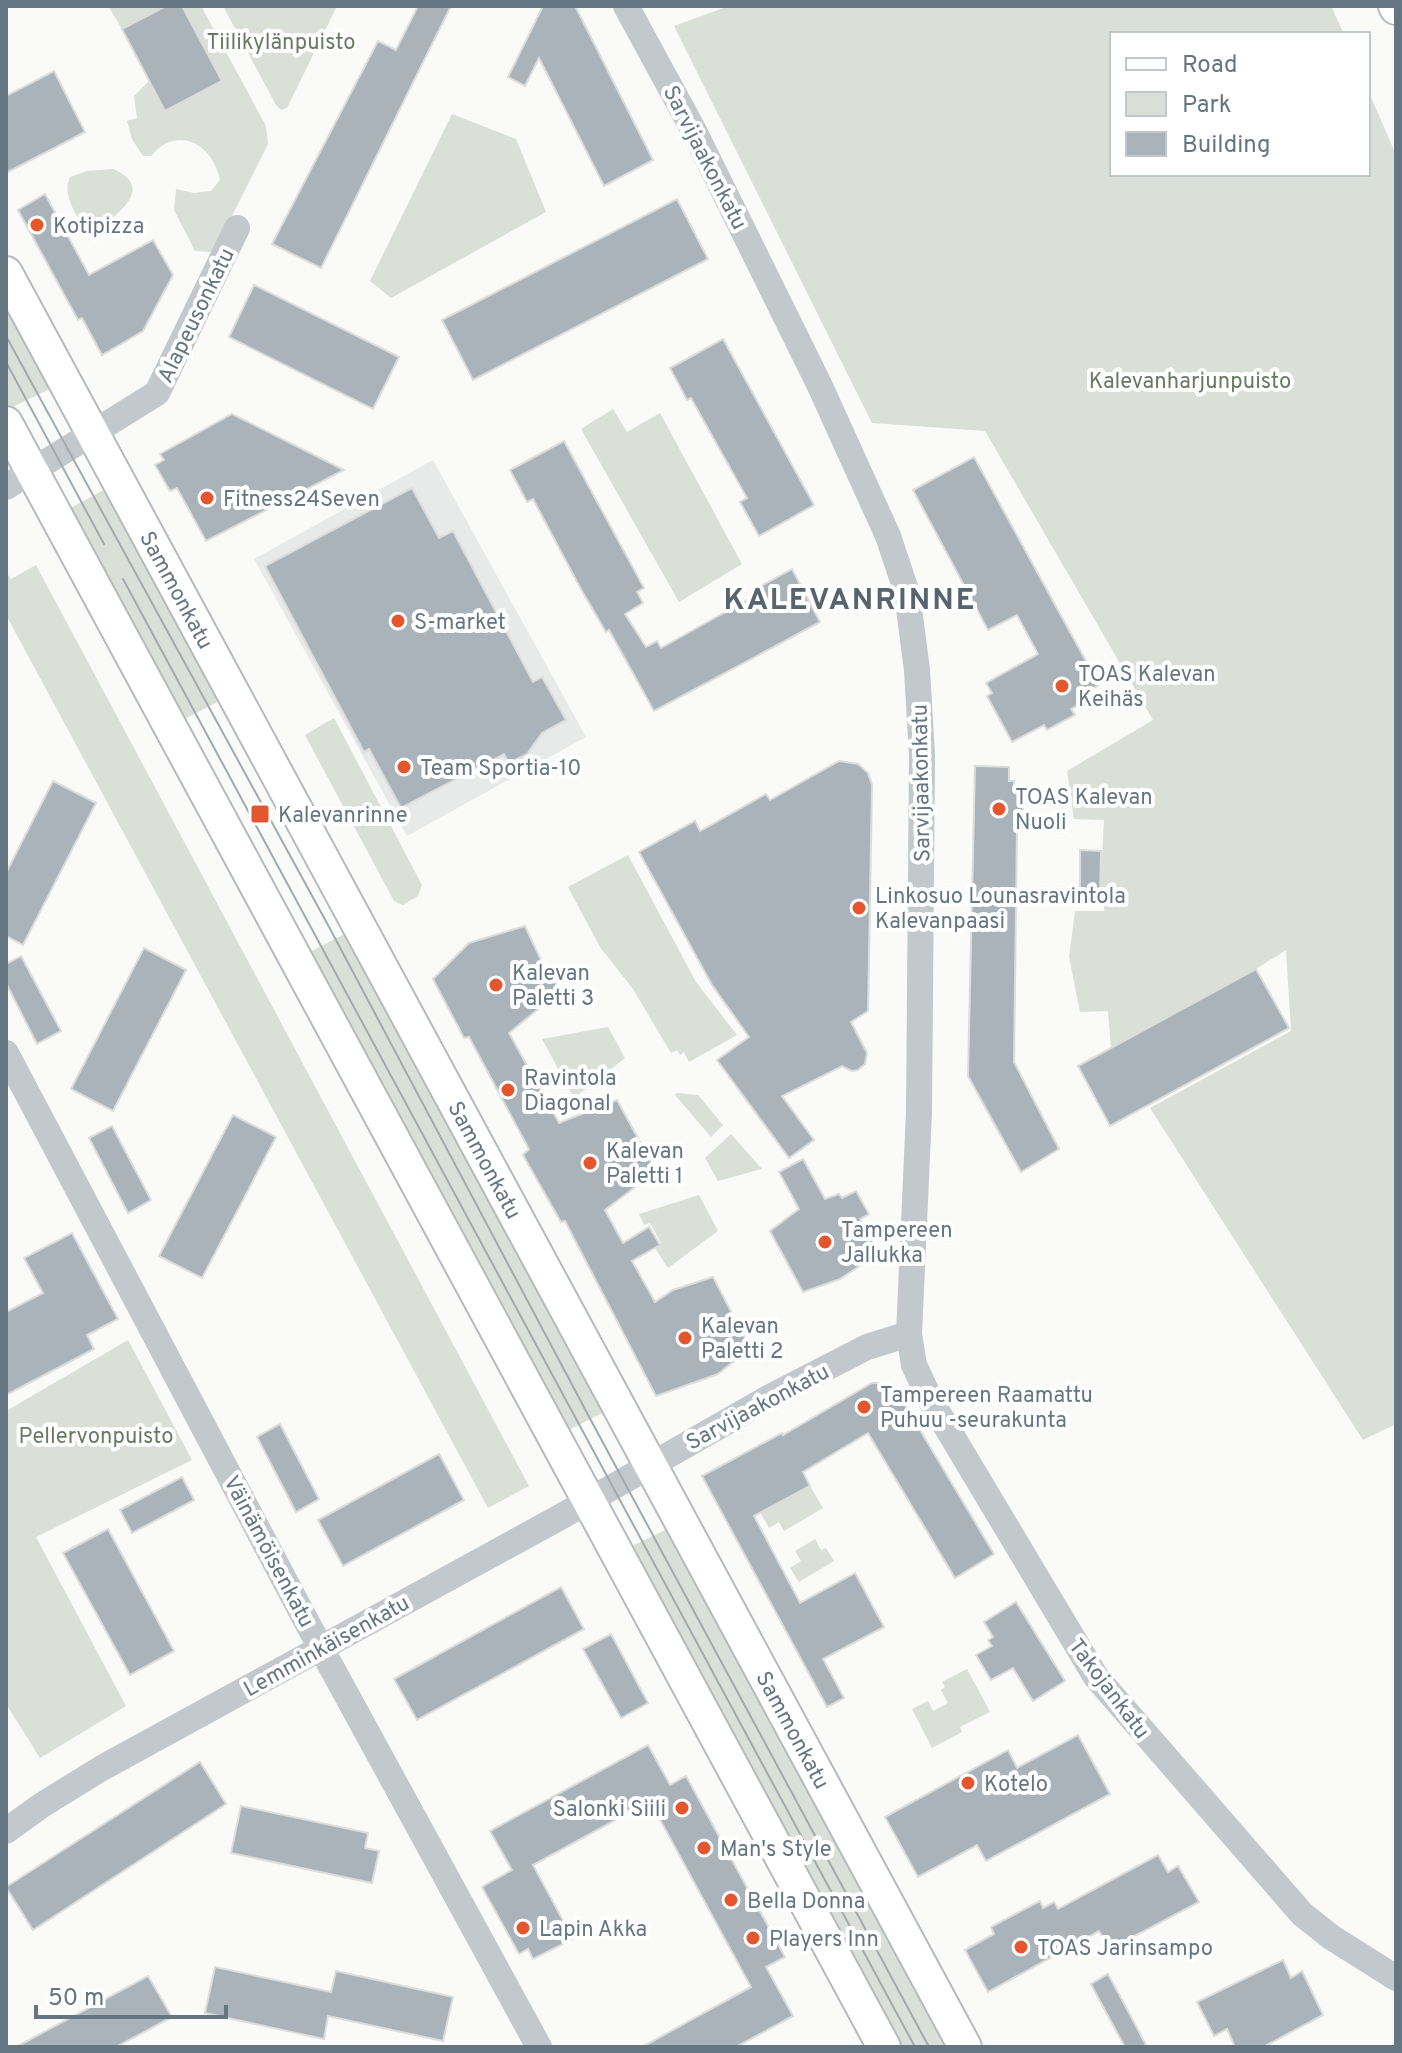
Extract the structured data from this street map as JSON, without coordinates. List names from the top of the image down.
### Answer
{
  "streets": {
    "main road": ["Sammonkatu"],
    "street": [
      "Sarvijaakonkatu",
      "Alapeusonkatu",
      "Väinämöisenkatu",
      "Lemminkäisenkatu",
      "Takojankatu"
    ]
  },
  "crossings": [
    ["Sarvijaakonkatu", "Sammonkatu"],
    ["Sarvijaakonkatu", "Lemminkäisenkatu"],
    ["Sarvijaakonkatu", "Takojankatu"],
    ["Alapeusonkatu", "Sammonkatu"],
    ["Sammonkatu", "Lemminkäisenkatu"],
    ["Väinämöisenkatu", "Lemminkäisenkatu"]
  ],
  "districts": ["KALEVANRINNE"],
  "parks": ["Tiilikylänpuisto", "Kalevanharjunpuisto", "Pellervonpuisto"],
  "places": {
    "other": [
      "Kotipizza",
      "Fitness24Seven",
      "S-market",
      "TOAS Kalevan Keihäs",
      "Team Sportia-10",
      "TOAS Kalevan Nuoli",
      "Linkosuo Lounasravintola Kalevanpaasi",
      "Kalevan Paletti 3",
      "Ravintola Diagonal",
      "Kalevan Paletti 1",
      "Tampereen Jallukka",
      "Kalevan Paletti 2",
      "Tampereen Raamattu Puhuu -seurakunta",
      "Kotelo",
      "Salonki Siili",
      "Man's Style",
      "Bella Donna",
      "Lapin Akka",
      "Players Inn",
      "TOAS Jarinsampo"
    ],
    "transit": ["Kalevanrinne"]
  },
  "legend": ["Road", "Park", "Building"],
  "scale_bar": "50 m"
}
